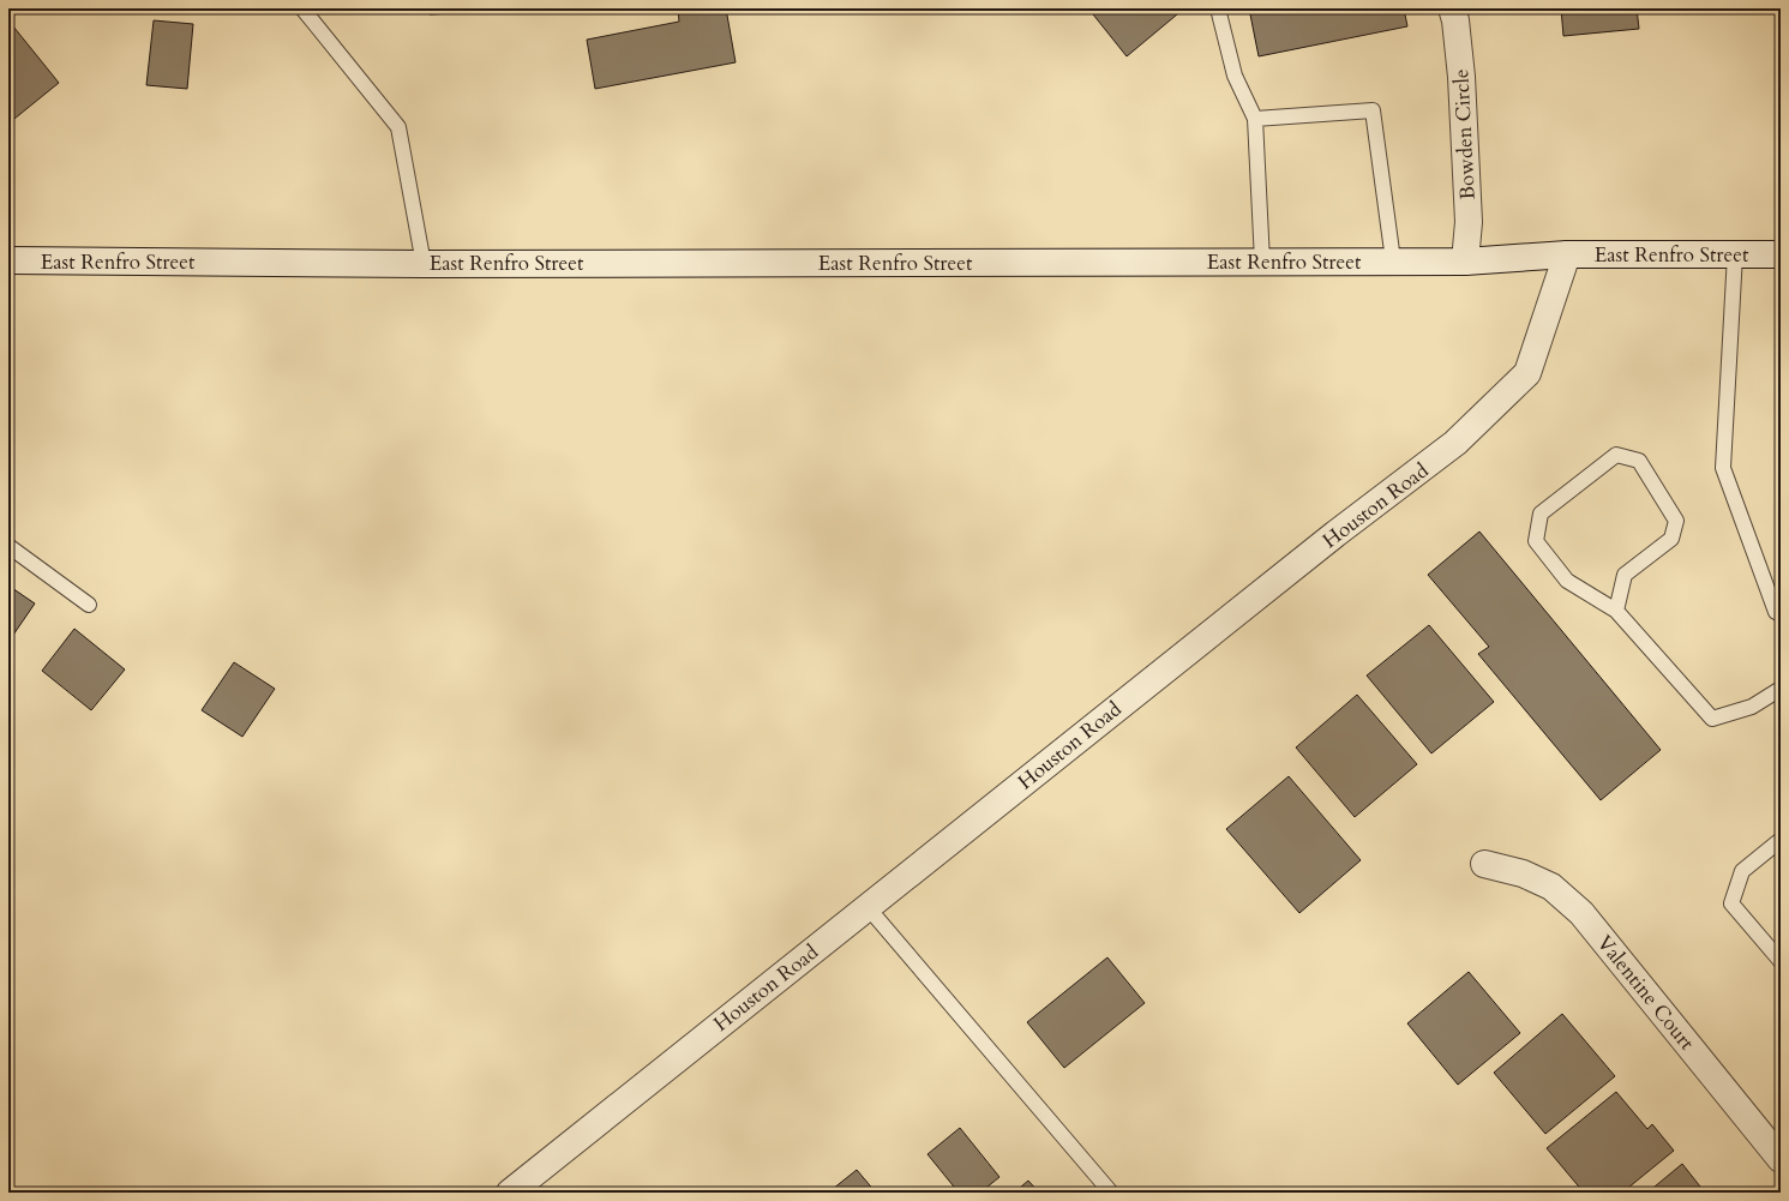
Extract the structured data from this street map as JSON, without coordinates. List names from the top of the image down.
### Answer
{
  "streets": {
    "street": [
      "Bowden Circle",
      "East Renfro Street",
      "Houston Road",
      "Valentine Court"
    ]
  },
  "crossings": [
    ["Bowden Circle", "East Renfro Street"],
    ["East Renfro Street", "Houston Road"]
  ]
}
